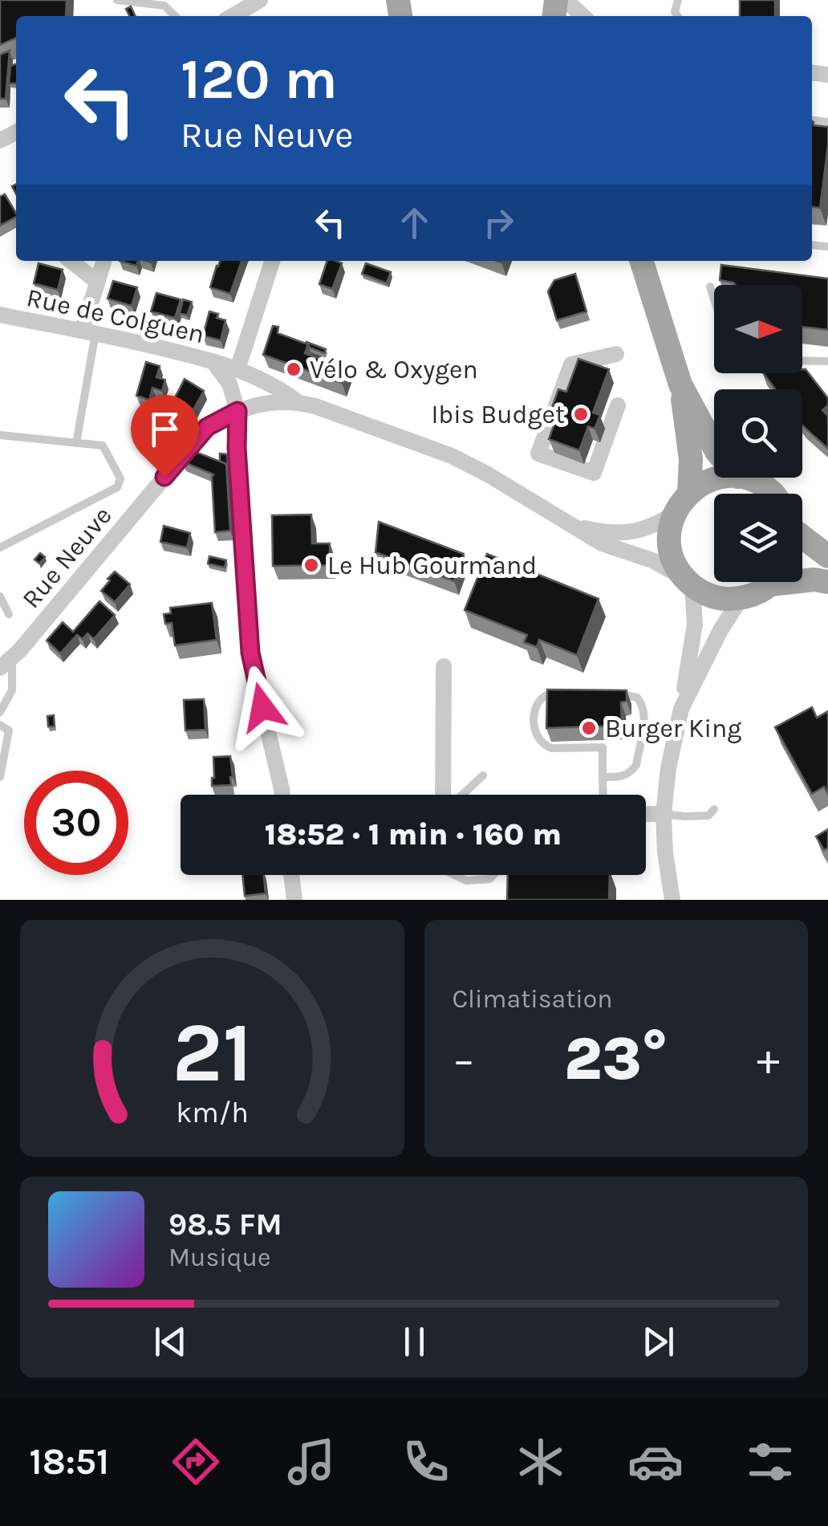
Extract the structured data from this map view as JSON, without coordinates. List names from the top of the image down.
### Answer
{
  "streets": {
    "street": ["Rue de Colguen", "Rue Neuve"]
  },
  "crossings": [
    ["Rue de Colguen", "Rue Neuve"]
  ],
  "places": [
    "Vélo & Oxygen",
    "Ibis Budget",
    "Le Hub Gourmand",
    "Burger King"
  ],
  "north": "right",
  "page": {
    "turn": ["120 m", "Rue Neuve"],
    "limit": "30",
    "trip": "18:52 · 1 min · 160 m",
    "tile": "Climatisation",
    "heat": ["−", "23°", "+"],
    "song": ["98.5 FM", "Musique"],
    "tabs": "18:51",
    "gauge": ["21", "km/h"]
  }
}
